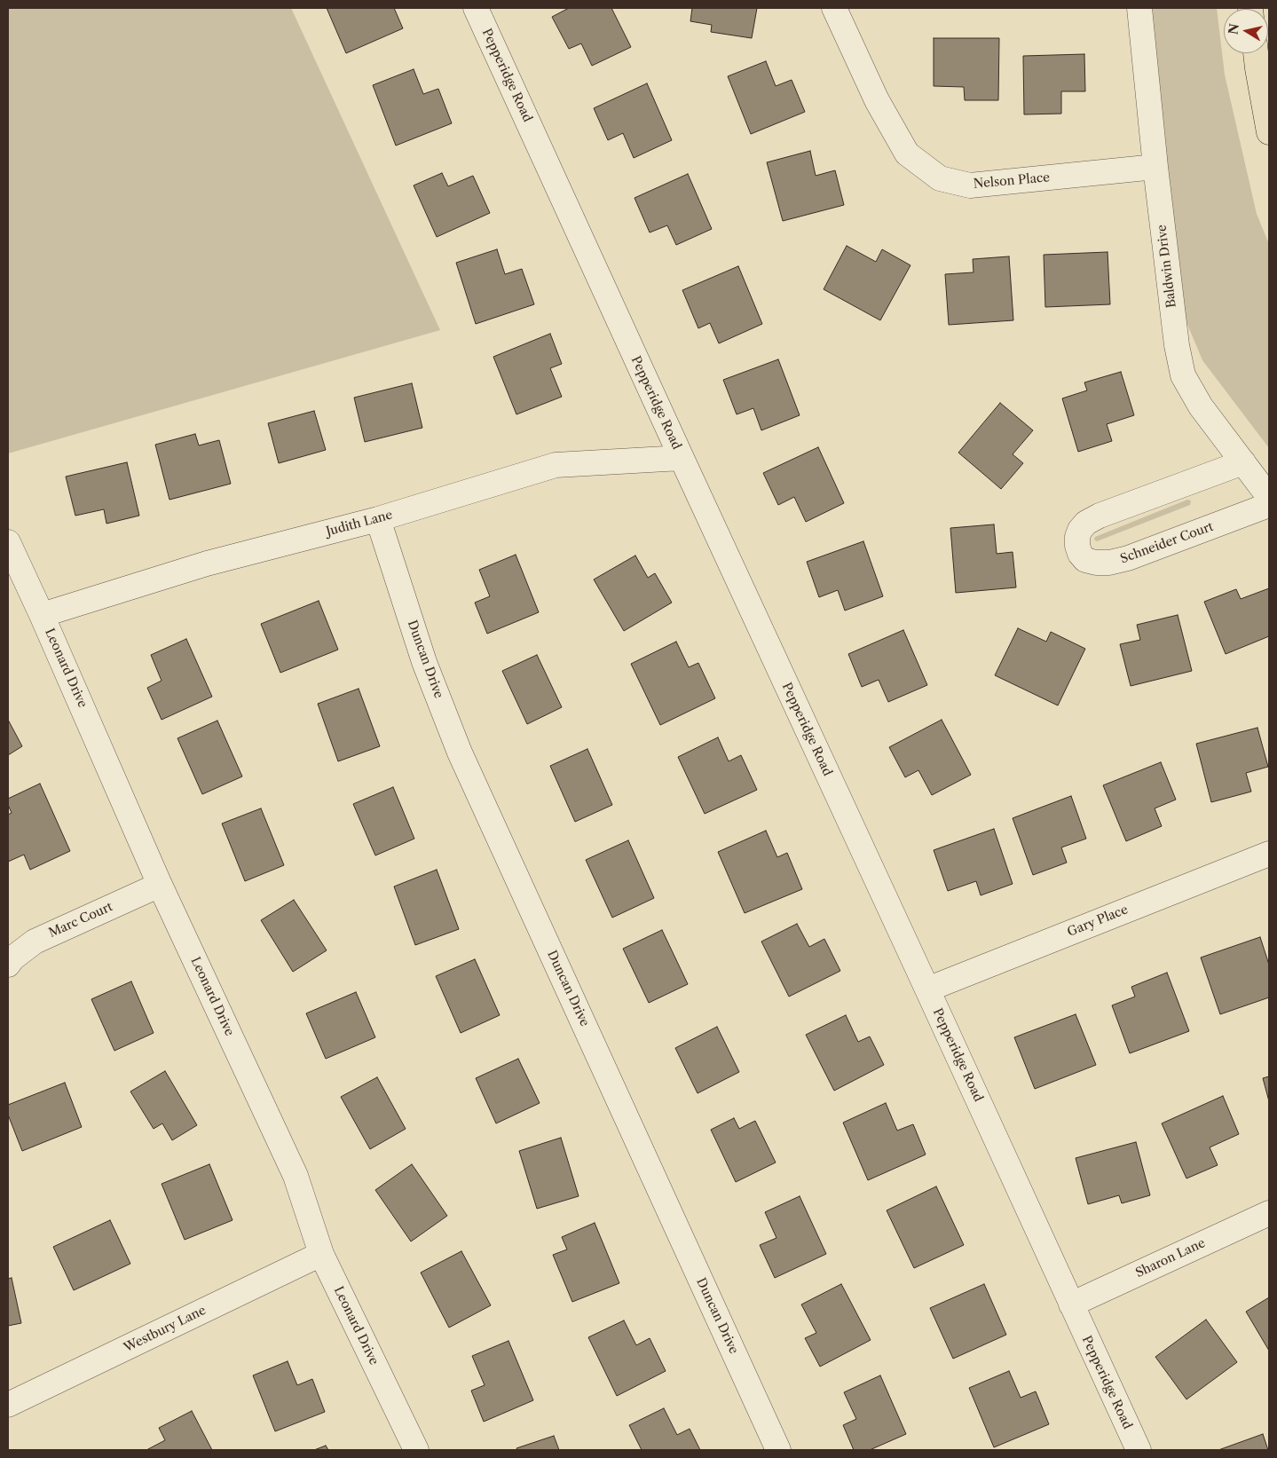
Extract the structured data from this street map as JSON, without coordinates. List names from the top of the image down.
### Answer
{
  "streets": {
    "street": [
      "Pepperidge Road",
      "Nelson Place",
      "Baldwin Drive",
      "Judith Lane",
      "Schneider Court",
      "Duncan Drive",
      "Leonard Drive",
      "Marc Court",
      "Gary Place",
      "Sharon Lane",
      "Westbury Lane"
    ]
  },
  "crossings": [
    ["Pepperidge Road", "Judith Lane"],
    ["Pepperidge Road", "Gary Place"],
    ["Pepperidge Road", "Sharon Lane"],
    ["Nelson Place", "Baldwin Drive"],
    ["Baldwin Drive", "Schneider Court"],
    ["Judith Lane", "Duncan Drive"],
    ["Judith Lane", "Leonard Drive"],
    ["Leonard Drive", "Marc Court"],
    ["Leonard Drive", "Westbury Lane"]
  ],
  "north": "left"
}
